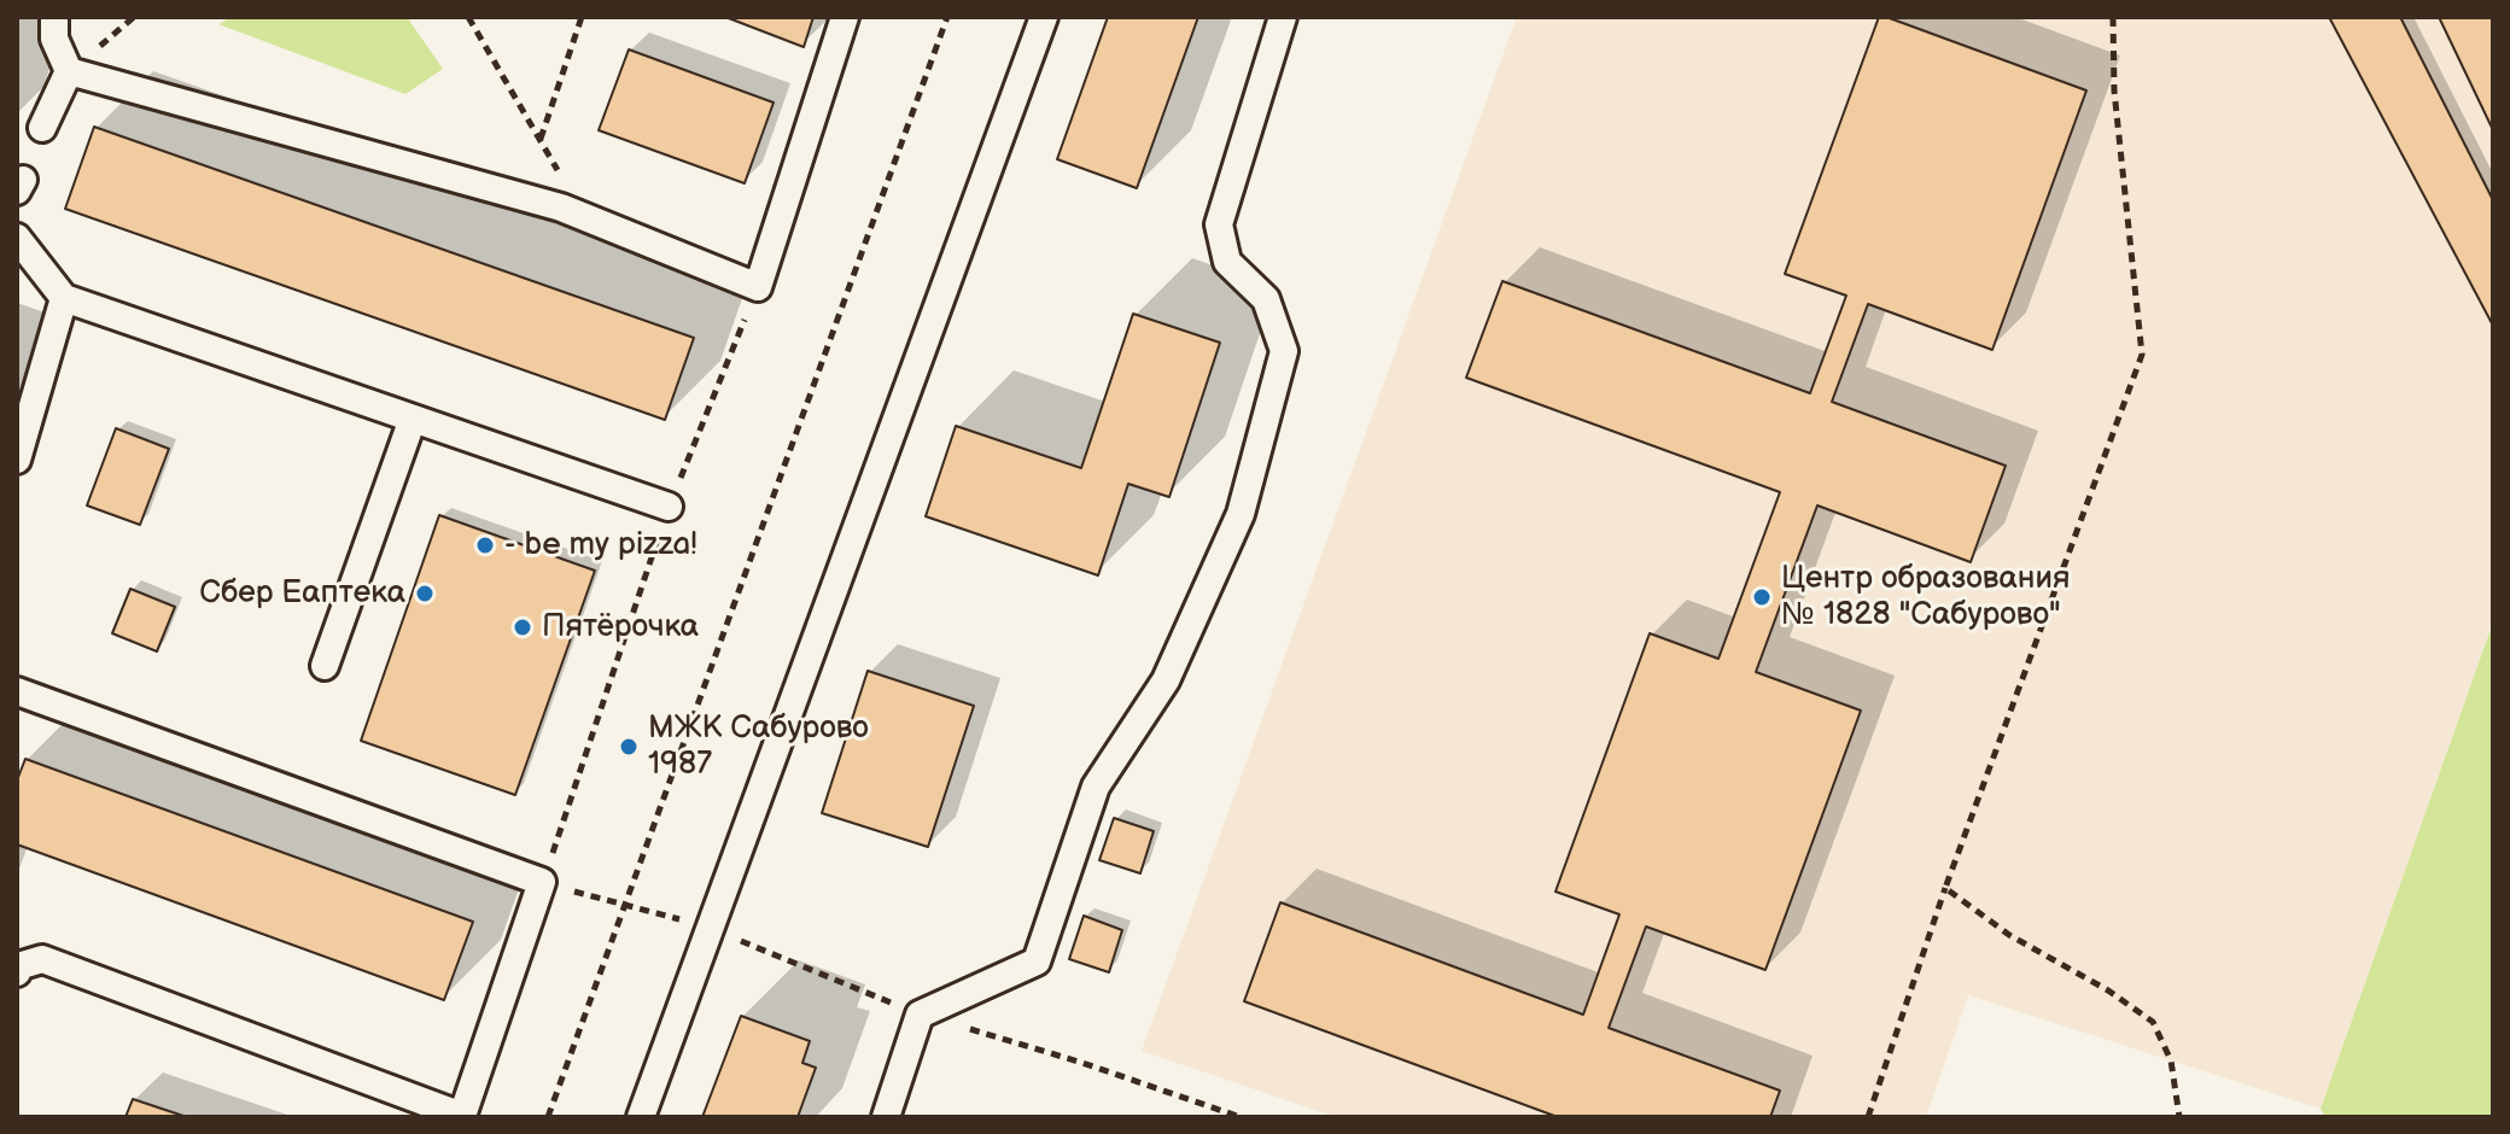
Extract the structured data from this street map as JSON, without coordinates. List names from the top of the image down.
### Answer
{
  "places": [
    "- be my pizza!",
    "Сбер Еаптека",
    "Центр образования № 1828 \"Сабурово\"",
    "Пятёрочка",
    "МЖК Сабурово 1987"
  ]
}
